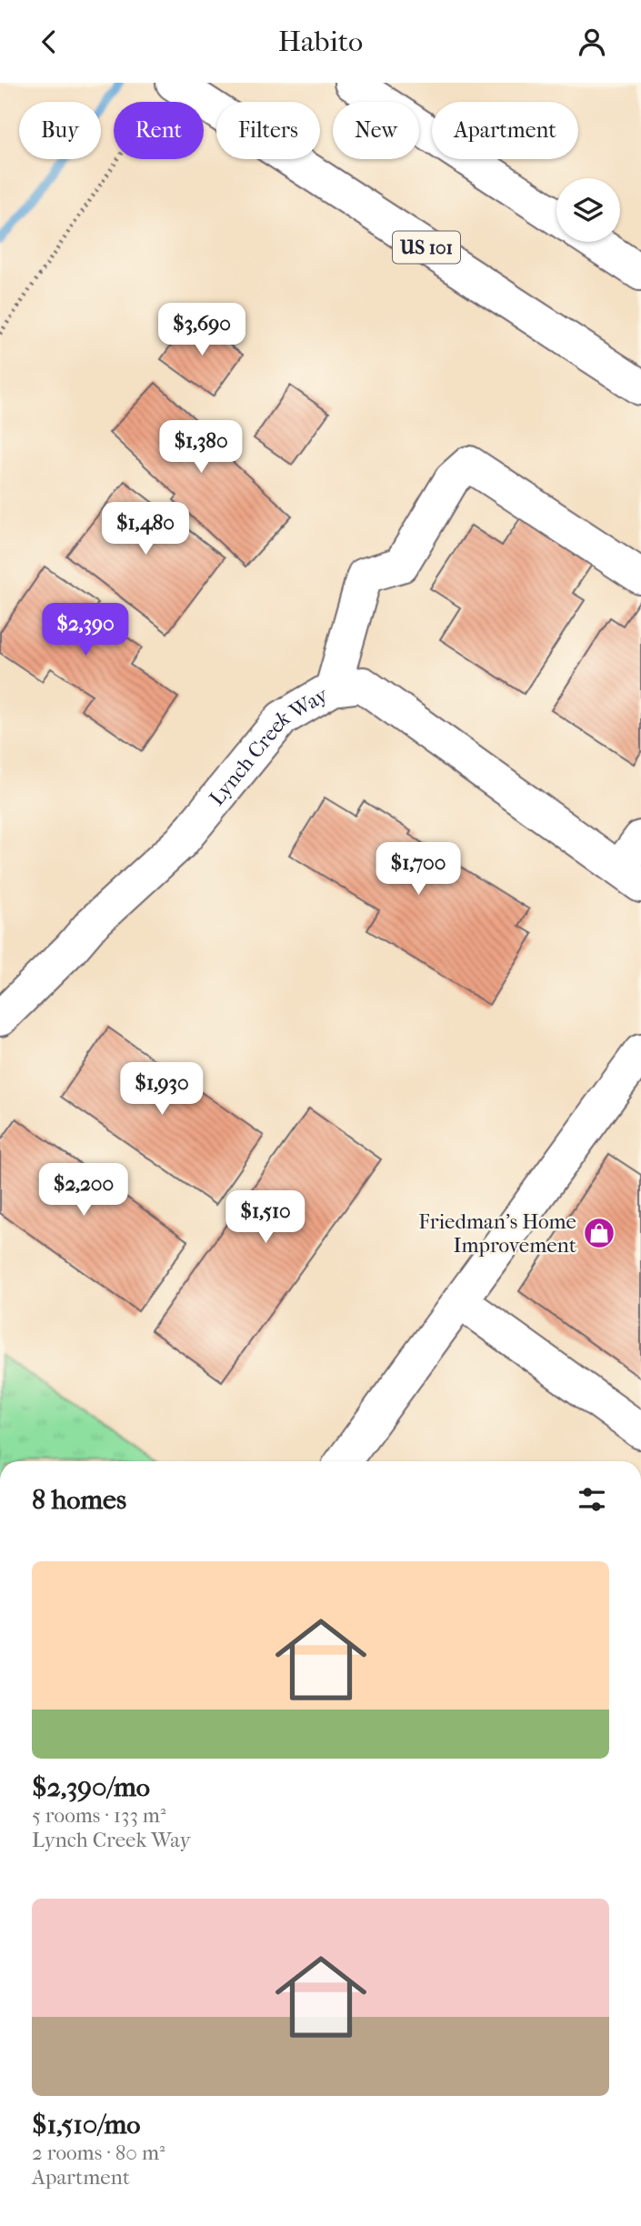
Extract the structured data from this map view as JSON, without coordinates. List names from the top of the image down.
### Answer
{
  "streets": {
    "main road": ["US 101", "Lynch Creek Way"]
  },
  "places": {
    "shop": ["Friedman's Home Improvement"]
  },
  "page": {
    "header": "Habito",
    "chip": [
      "Buy",
      "Rent",
      "Filters",
      "New",
      "Apartment"
    ],
    "price": [
      "$3,690",
      "$1,380",
      "$1,480",
      "$2,390",
      "$1,700",
      "$1,930",
      "$2,200",
      "$1,510"
    ],
    "heading": "8 homes",
    "list": [
      {
        "name": "$2,390/mo",
        "note": "5 rooms · 133 m² · Lynch Creek Way"
      },
      {
        "name": "$1,510/mo",
        "note": "2 rooms · 80 m² · Apartment"
      }
    ]
  }
}
